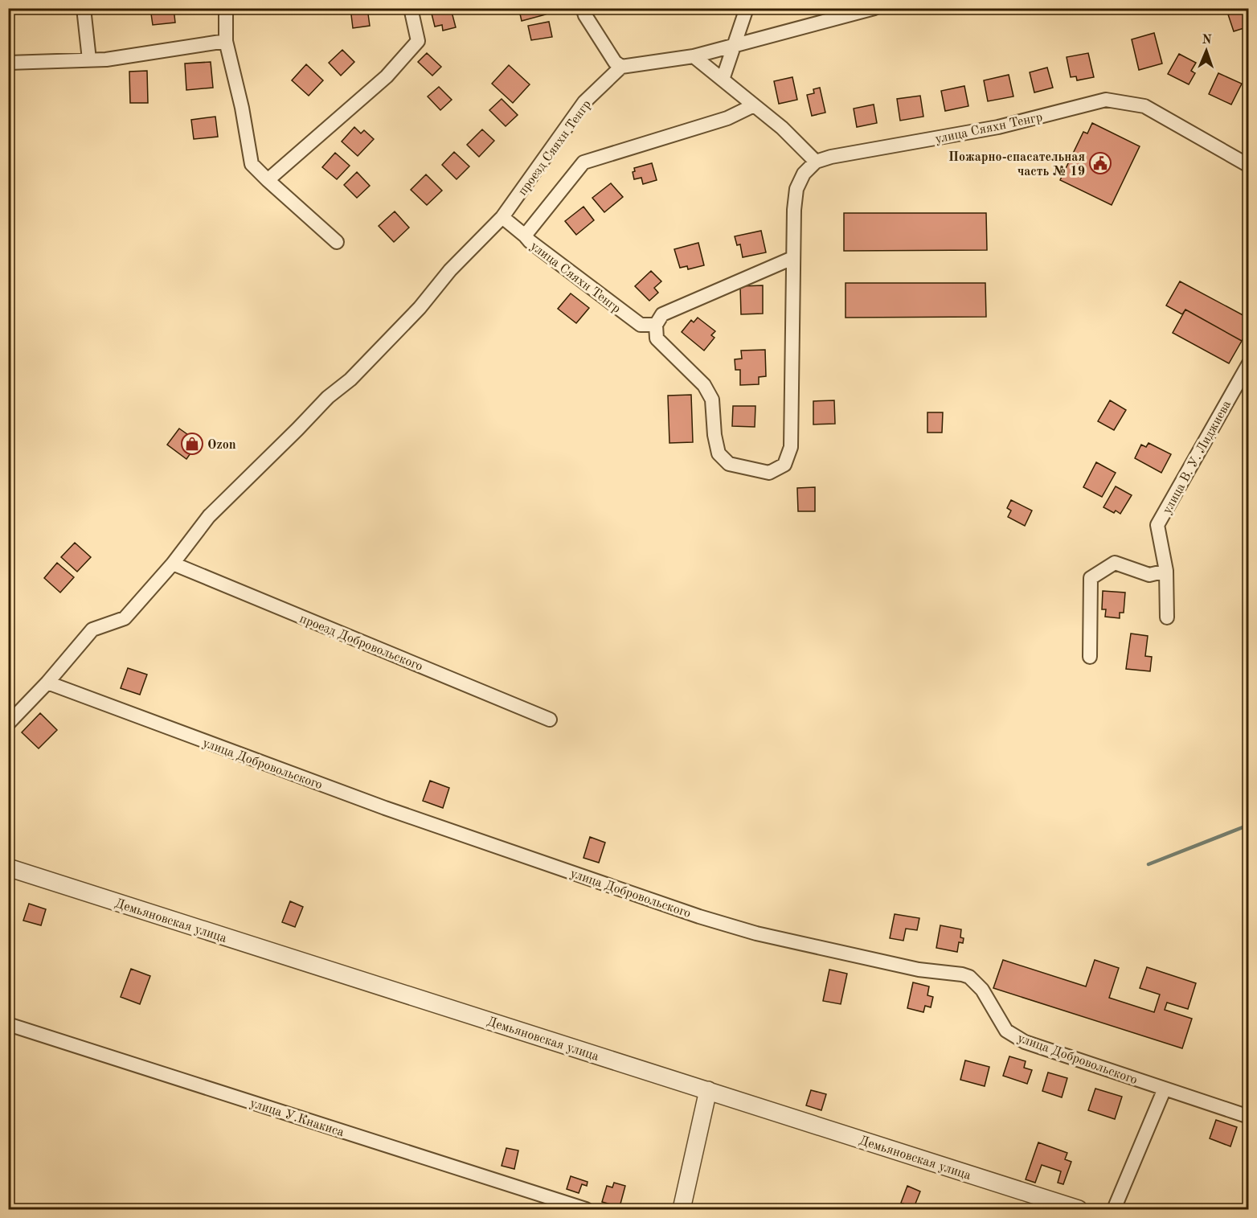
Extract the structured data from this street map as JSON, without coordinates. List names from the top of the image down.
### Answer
{
  "streets": {
    "street": [
      "улица Сяяхн Тенгр",
      "проезд Сяяхн Тенгр",
      "улица В. У. Лиджиева",
      "проезд Добровольского",
      "улица Добровольского",
      "Демьяновская улица",
      "улица У.Кнакиса"
    ]
  },
  "crossings": [
    ["улица Сяяхн Тенгр", "проезд Сяяхн Тенгр"],
    ["проезд Сяяхн Тенгр", "проезд Добровольского"],
    ["проезд Сяяхн Тенгр", "улица Добровольского"]
  ],
  "places": {
    "public building": ["Пожарно-спасательная часть № 19"],
    "shop": ["Ozon"]
  },
  "north": "top"
}
